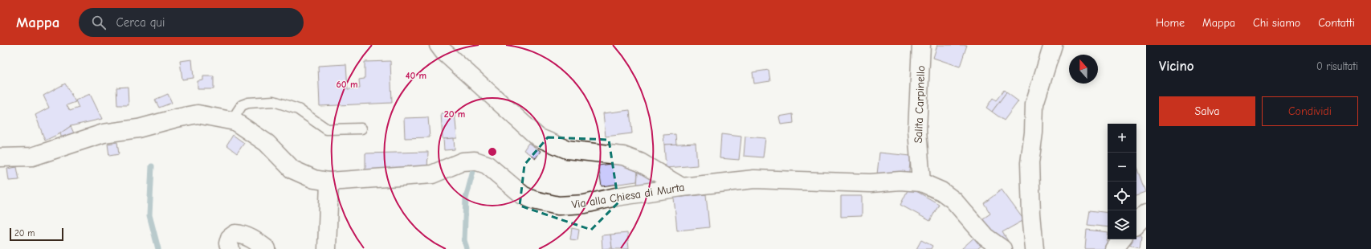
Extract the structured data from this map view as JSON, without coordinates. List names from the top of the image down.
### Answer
{
  "streets": {
    "street": ["Salita Carpinello", "Via alla Chiesa di Murta"]
  },
  "crossings": [
    ["Salita Carpinello", "Via alla Chiesa di Murta"]
  ],
  "scale_bar": "20 m",
  "north": "top",
  "page": {
    "header": "Mappa",
    "search": "Cerca qui",
    "nav": [
      "Home",
      "Mappa",
      "Chi siamo",
      "Contatti"
    ],
    "heading": ["Vicino", "0 risultati"],
    "buttons": ["Salva", "Condividi"],
    "map_buttons": ["+", "−"],
    "scale": "20 m"
  },
  "rings": ["40 m", "60 m", "20 m"]
}
